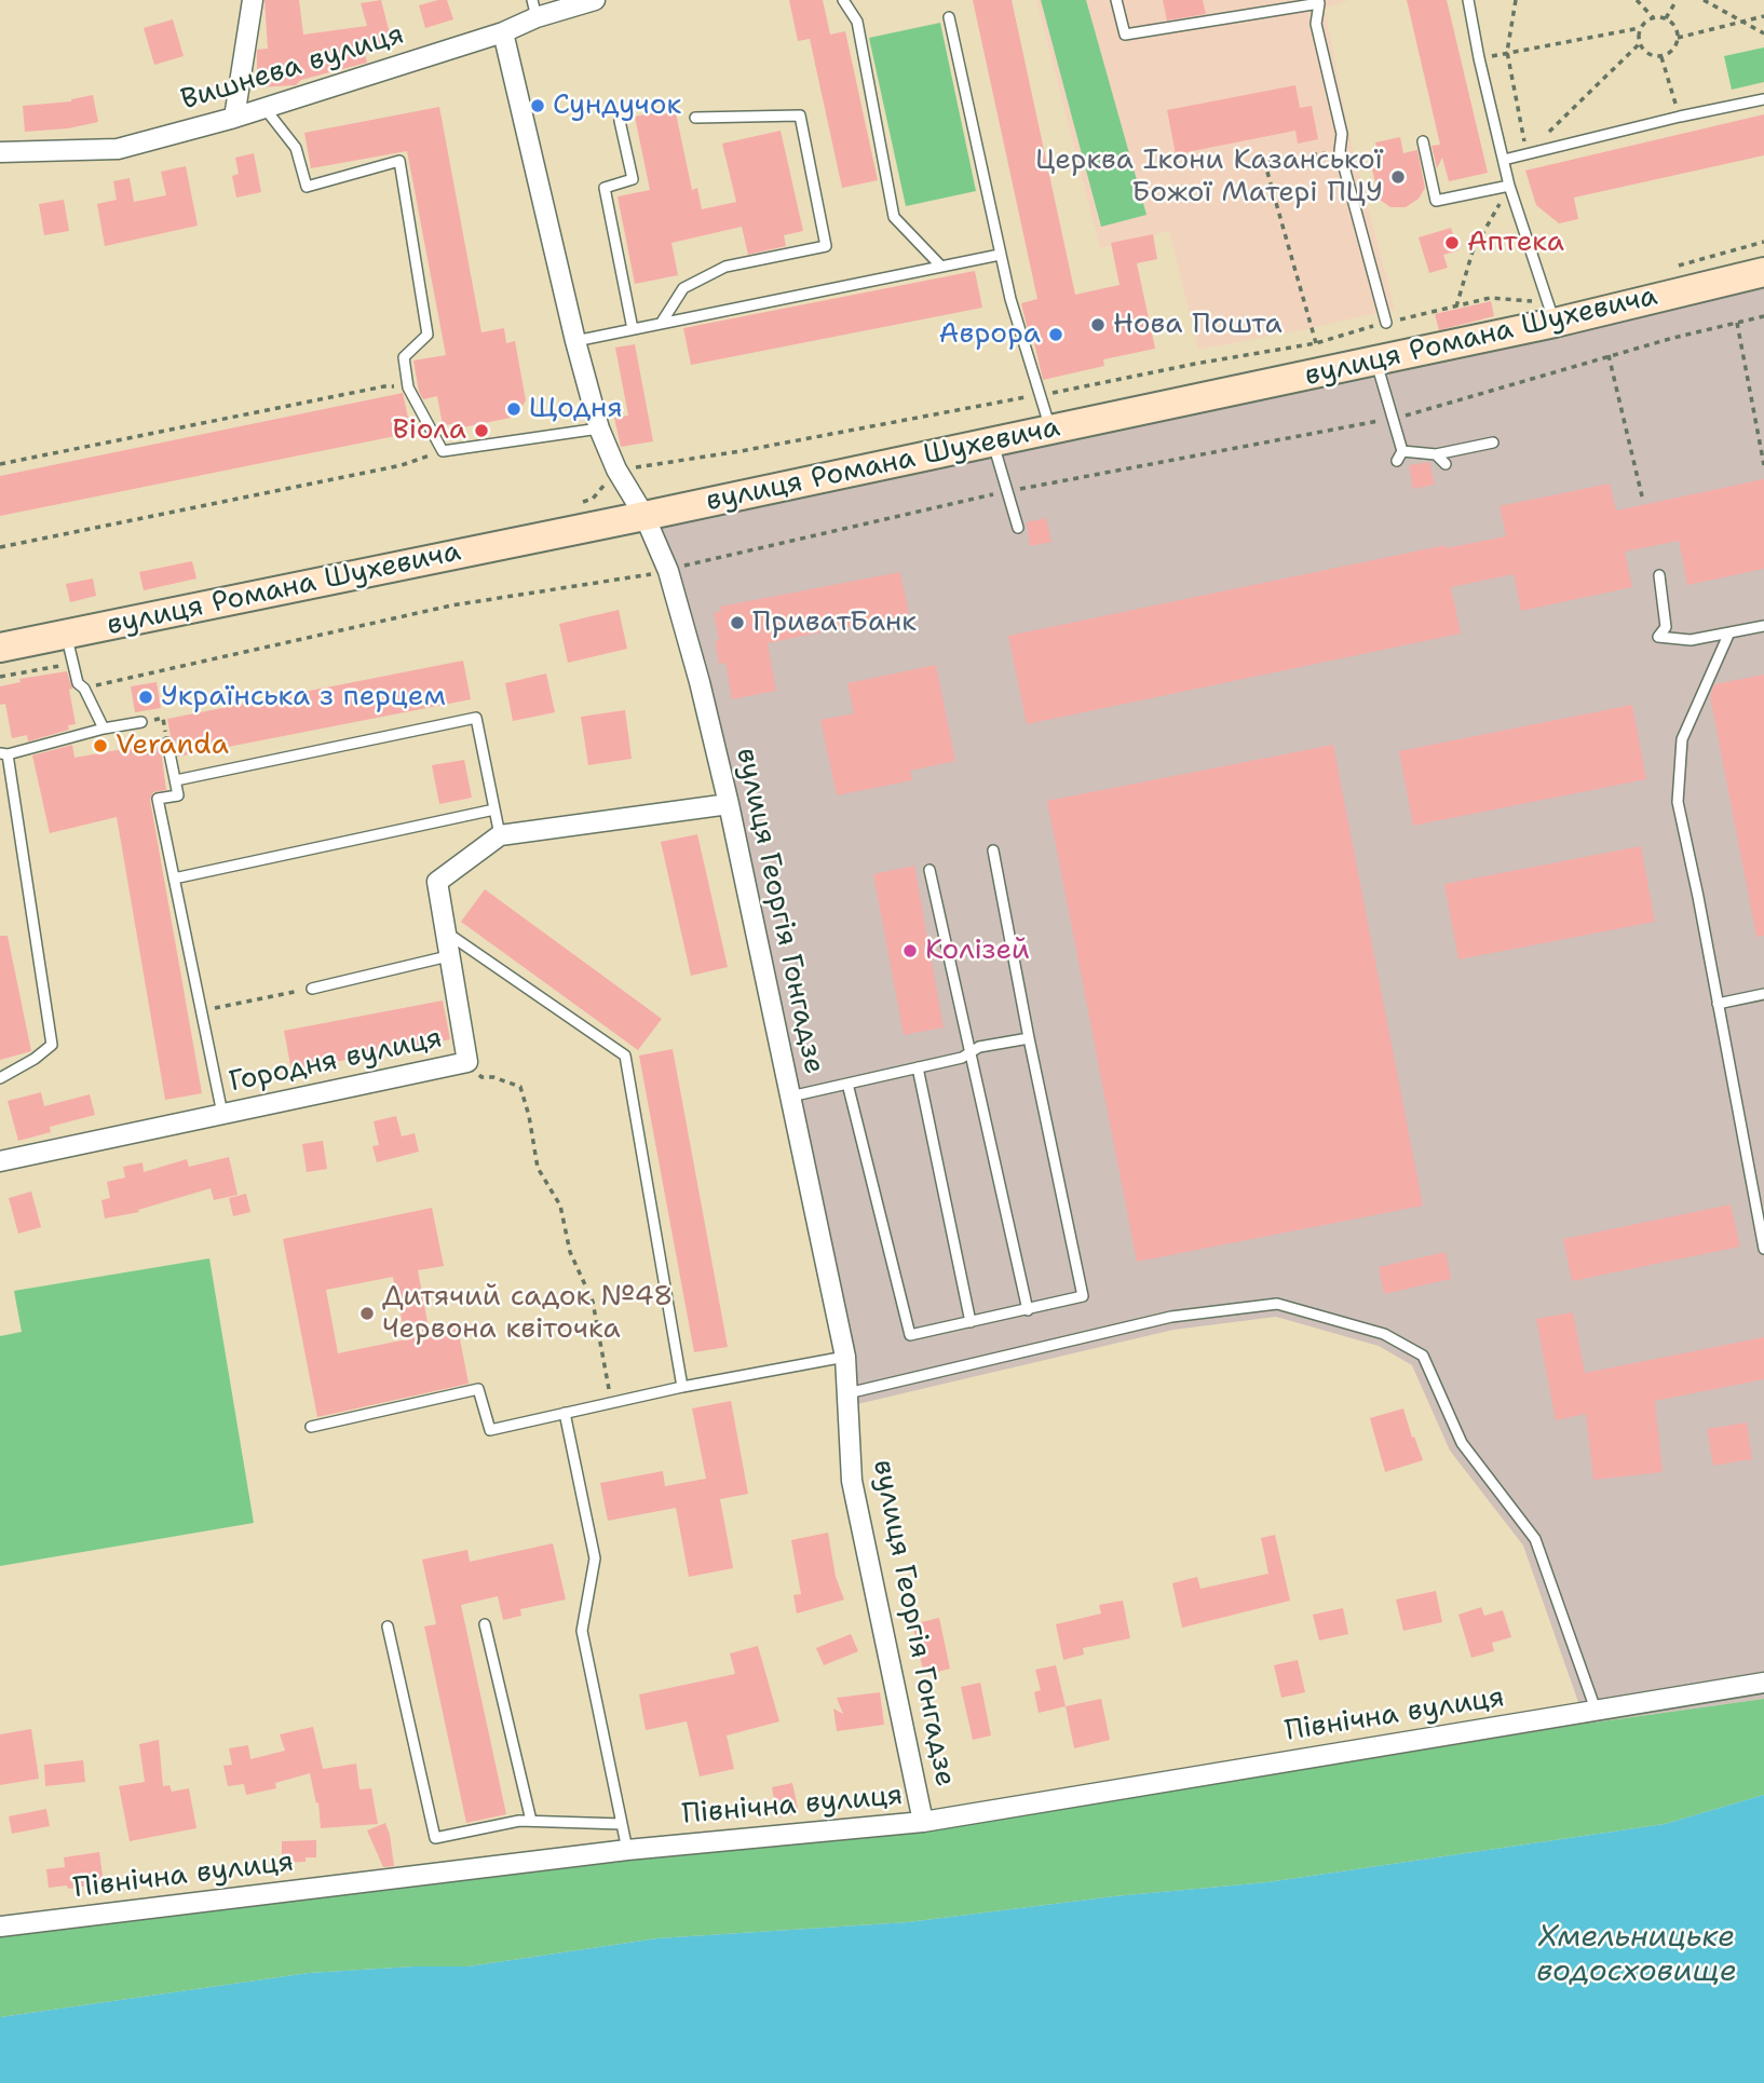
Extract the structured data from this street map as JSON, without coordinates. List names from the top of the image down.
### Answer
{
  "streets": {
    "main road": ["вулиця Романа Шухевича"],
    "street": [
      "Вишнева вулиця",
      "вулиця Георгія Гонгадзе",
      "Городня вулиця",
      "Північна вулиця"
    ]
  },
  "crossings": [
    ["Вишнева вулиця", "вулиця Георгія Гонгадзе"],
    ["вулиця Романа Шухевича", "вулиця Георгія Гонгадзе"],
    ["вулиця Георгія Гонгадзе", "Городня вулиця"],
    ["вулиця Георгія Гонгадзе", "Північна вулиця"]
  ],
  "water": ["Хмельницьке водосховище"],
  "places": [
    "Сундучок",
    "Церква Ікони Казанської Божої Матері ПЦУ",
    "Аптека",
    "Нова Пошта",
    "Аврора",
    "Щодня",
    "Віола",
    "ПриватБанк",
    "Українська з перцем",
    "Veranda",
    "Колізей",
    "Дитячий садок №48 Червона квіточка"
  ]
}
